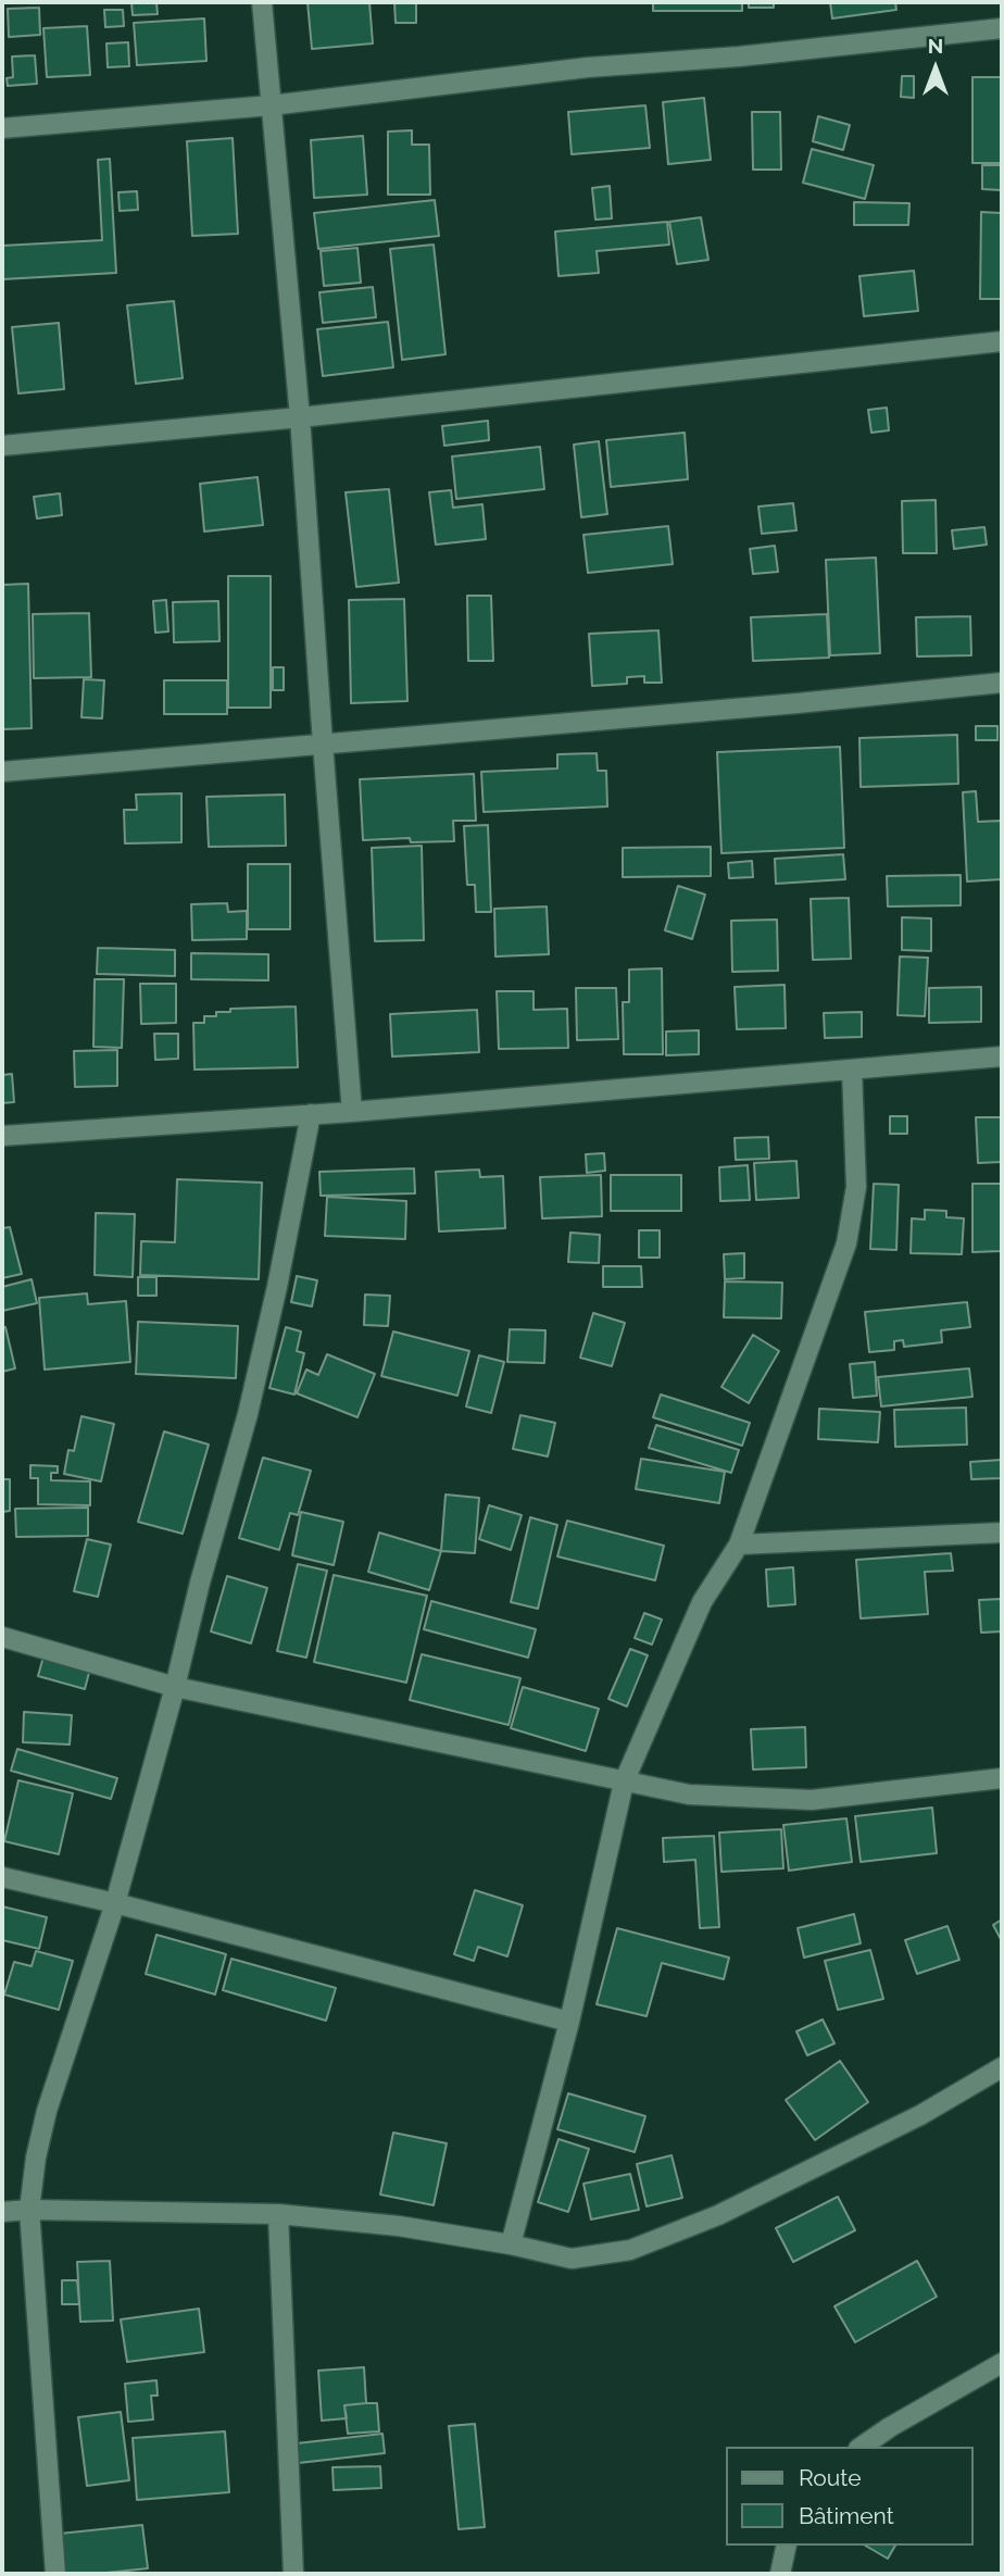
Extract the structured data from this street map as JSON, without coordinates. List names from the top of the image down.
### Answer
{
  "legend": ["Route", "Bâtiment"],
  "north": "top"
}
